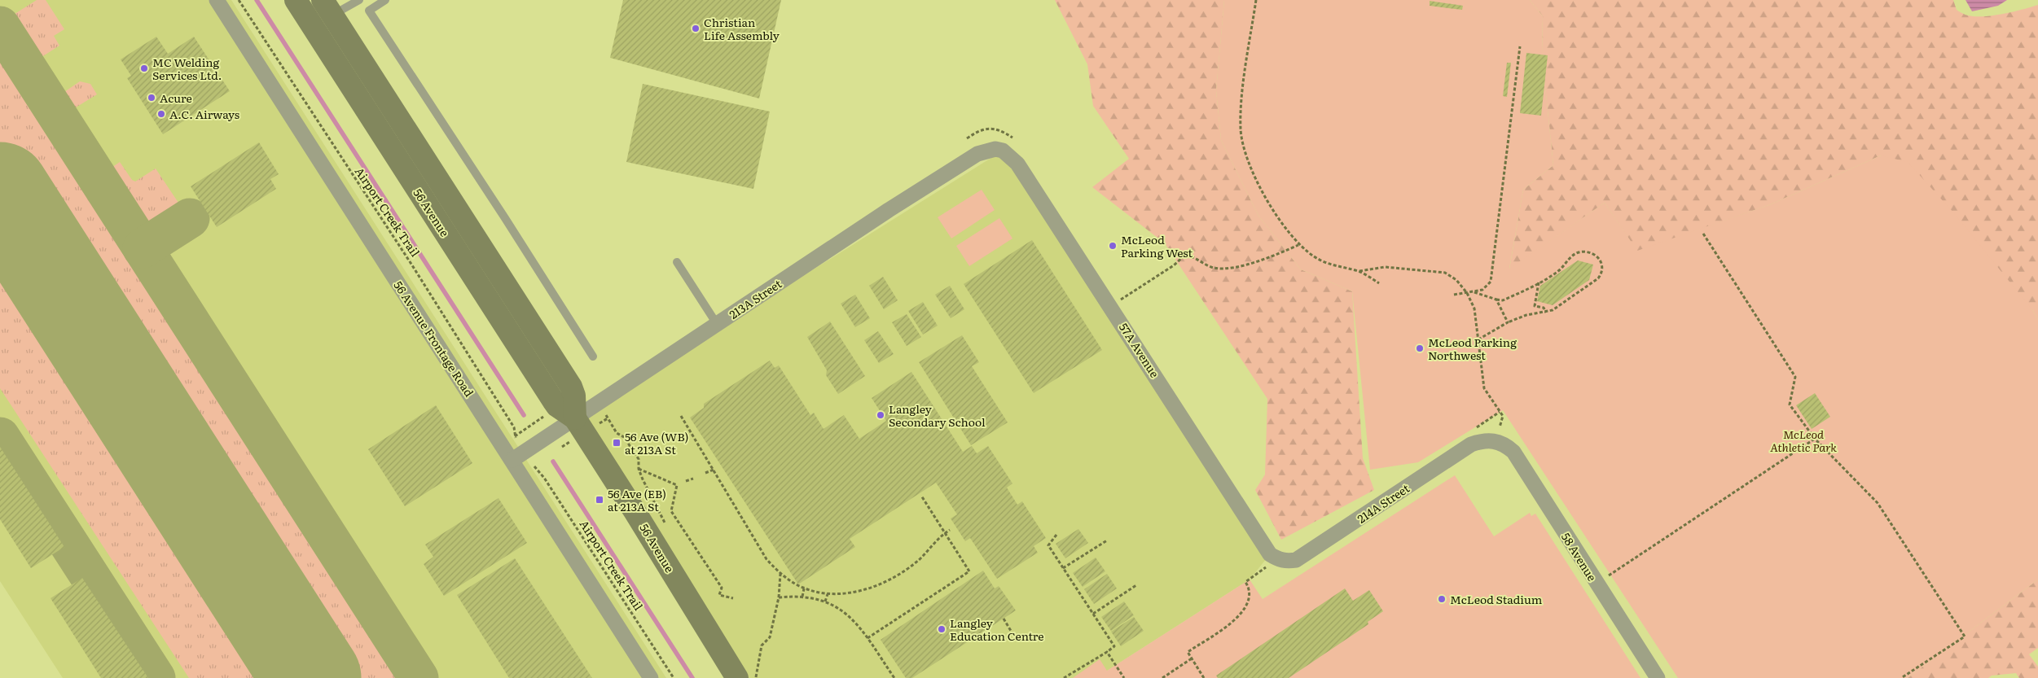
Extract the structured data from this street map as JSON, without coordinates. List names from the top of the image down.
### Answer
{
  "streets": {
    "main road": ["56 Avenue"],
    "street": [
      "213A Street",
      "56 Avenue Frontage Road",
      "57A Avenue",
      "214A Street",
      "58 Avenue"
    ],
    "path": ["Airport Creek Trail"]
  },
  "crossings": [
    ["56 Avenue", "213A Street"],
    ["213A Street", "56 Avenue Frontage Road"],
    ["213A Street", "57A Avenue"],
    ["57A Avenue", "214A Street"],
    ["214A Street", "58 Avenue"]
  ],
  "parks": ["McLeod Athletic Park"],
  "places": {
    "other": [
      "Christian Life Assembly",
      "MC Welding Services Ltd.",
      "Acure",
      "A.C. Airways",
      "McLeod Parking West",
      "McLeod Parking Northwest",
      "Langley Secondary School",
      "McLeod Stadium",
      "Langley Education Centre"
    ],
    "transit": ["56 Ave (WB) at 213A St", "56 Ave (EB) at 213A St"]
  }
}
